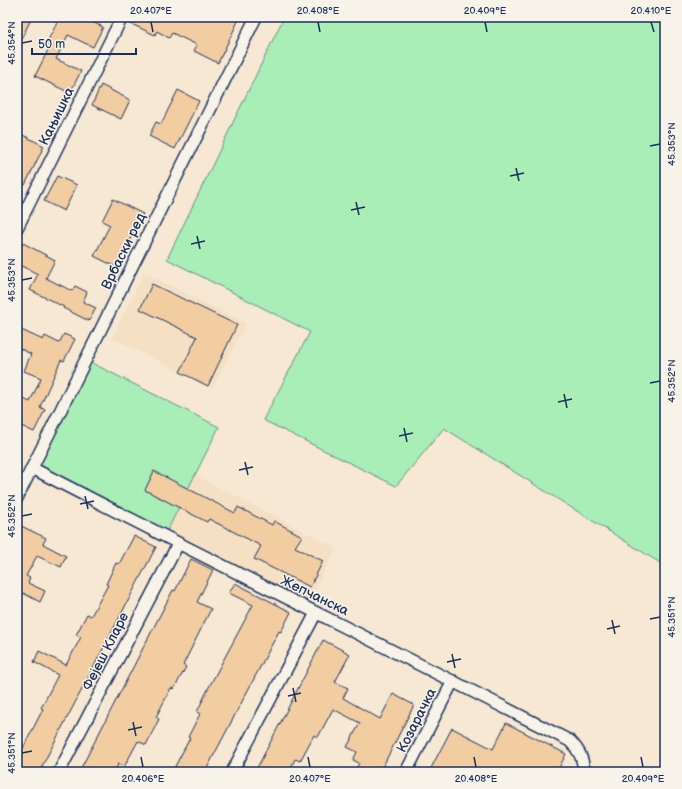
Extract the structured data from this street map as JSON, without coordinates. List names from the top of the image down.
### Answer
{
  "streets": {
    "street": [
      "Кањишка",
      "Врбаски ред",
      "Жепчанска",
      "Фејеш Кларе",
      "Козарачка"
    ]
  },
  "crossings": [
    ["Врбаски ред", "Жепчанска"],
    ["Жепчанска", "Фејеш Кларе"],
    ["Жепчанска", "Козарачка"]
  ],
  "scale_bar": "50 m",
  "coordinates": [
    "20.407°E",
    "20.408°E",
    "20.409°E",
    "20.410°E",
    "45.354°N",
    "45.353°N",
    "45.352°N",
    "45.351°N",
    "20.406°E"
  ]
}
